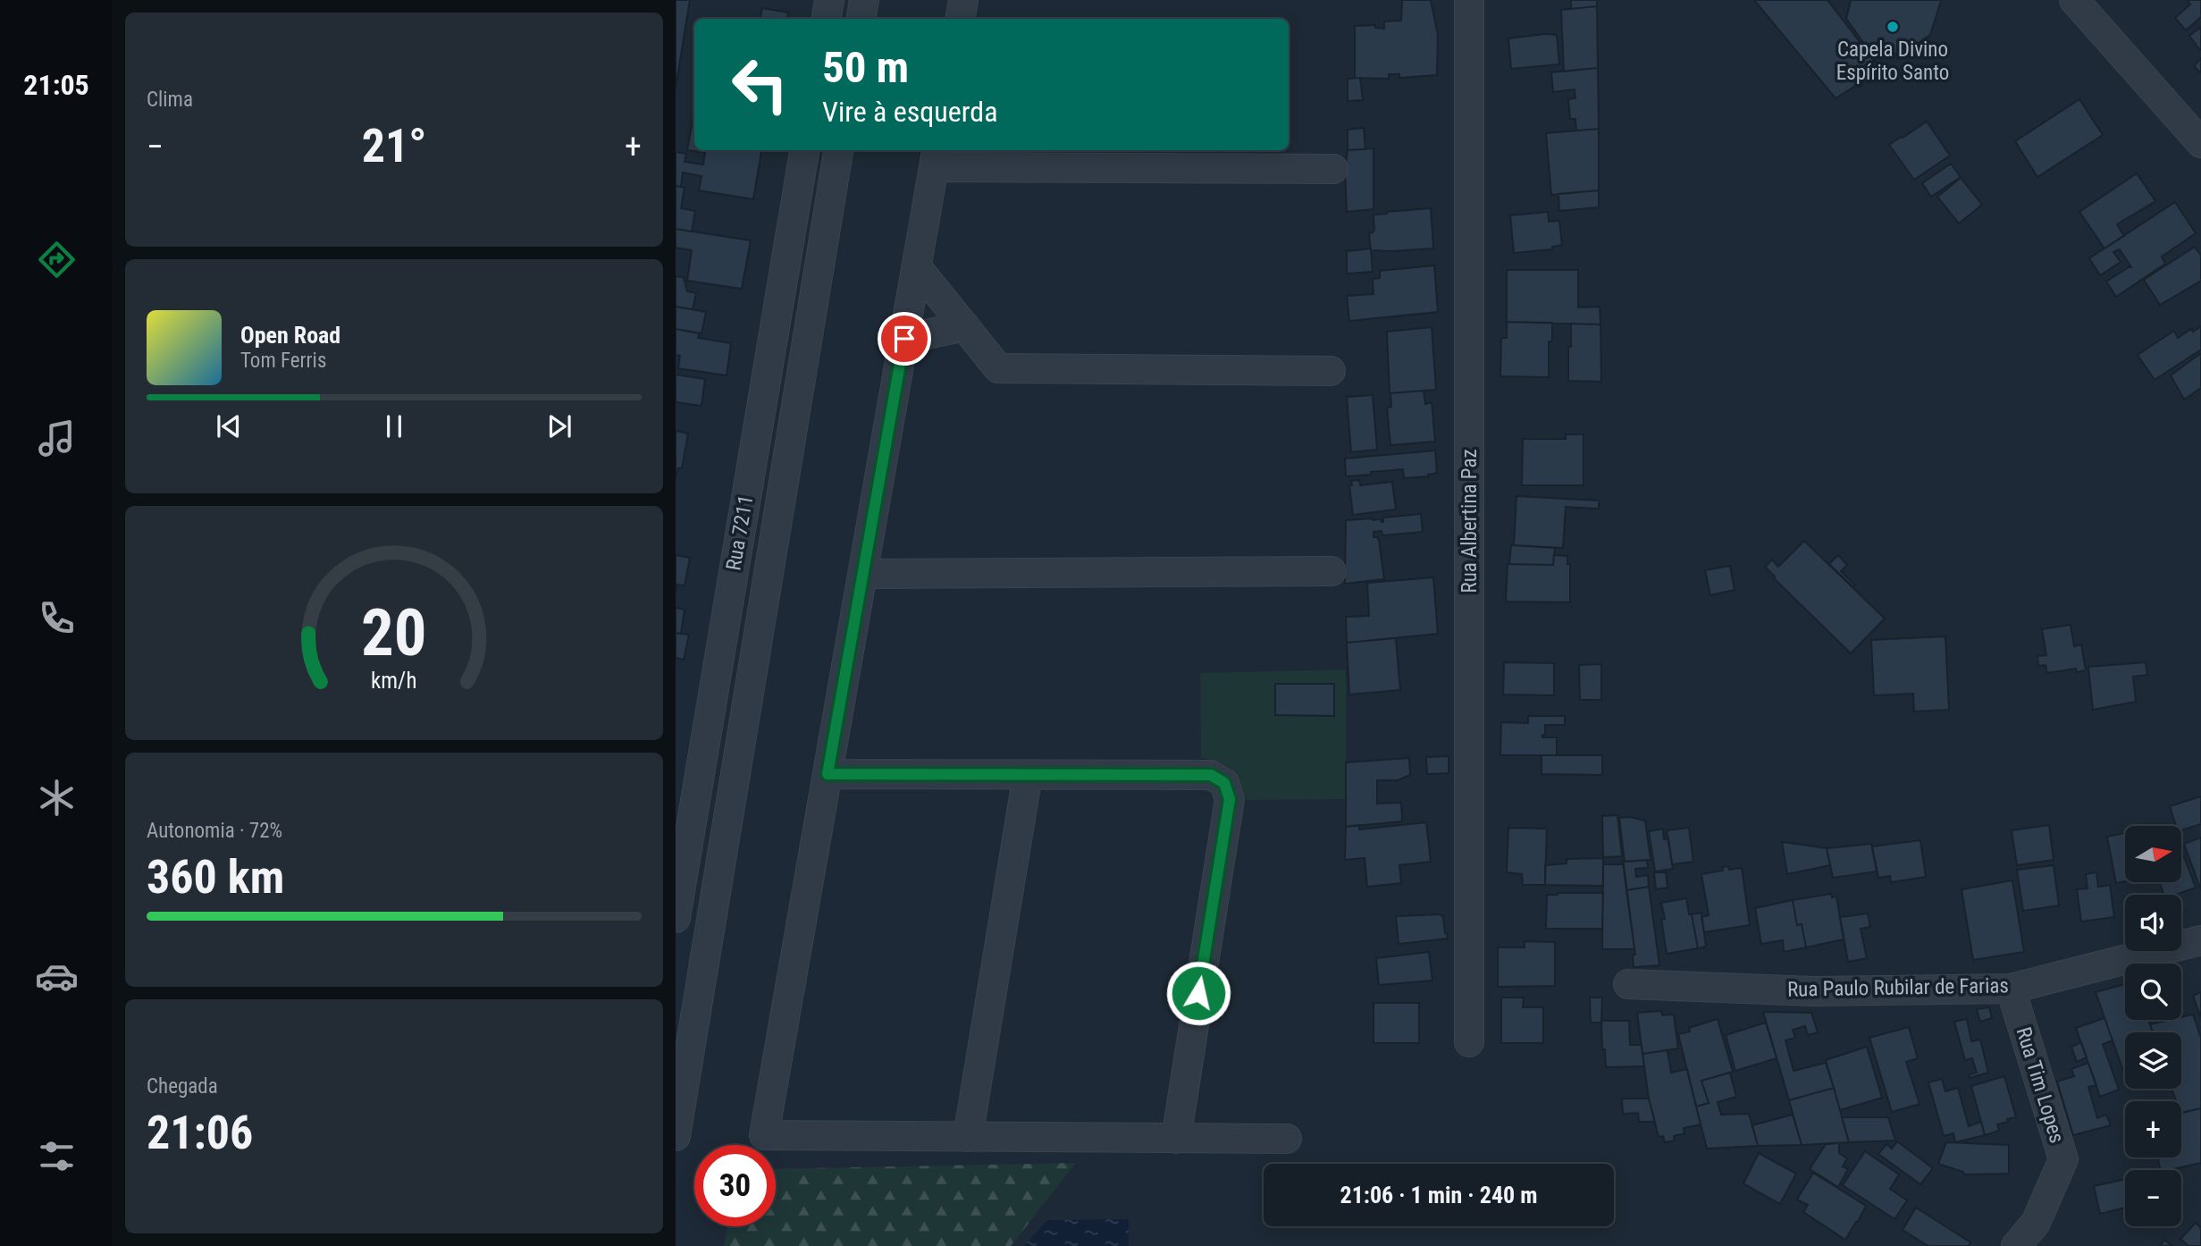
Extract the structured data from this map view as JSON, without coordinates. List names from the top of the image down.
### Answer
{
  "streets": {
    "street": [
      "Rua Albertina Paz",
      "Rua 7211",
      "Rua Paulo Rubilar de Farias",
      "Rua Tim Lopes"
    ]
  },
  "crossings": [
    ["Rua Paulo Rubilar de Farias", "Rua Tim Lopes"]
  ],
  "places": ["Capela Divino Espírito Santo"],
  "north": "right",
  "page": {
    "tabs": "21:05",
    "tile": [
      "Clima",
      ["Autonomia · 72%", "360 km"],
      ["Chegada", "21:06"]
    ],
    "turn": ["50 m", "Vire à esquerda"],
    "heat": ["−", "21°", "+"],
    "song": ["Open Road", "Tom Ferris"],
    "map_buttons": ["+", "−"],
    "limit": "30",
    "trip": "21:06 · 1 min · 240 m",
    "gauge": ["20", "km/h"]
  }
}
